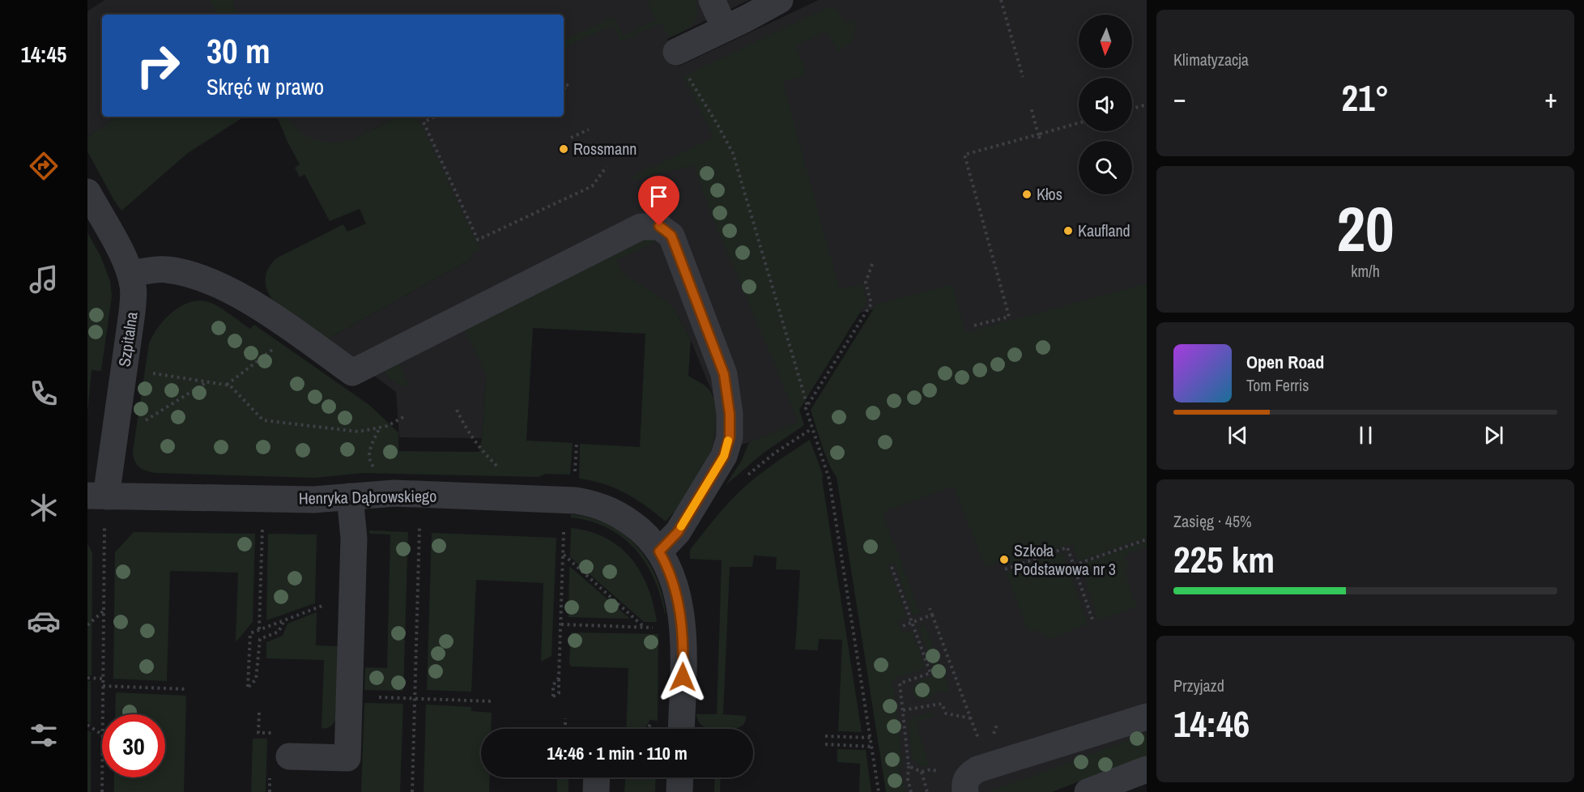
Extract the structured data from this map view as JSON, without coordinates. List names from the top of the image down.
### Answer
{
  "streets": {
    "street": ["Szpitalna", "Henryka Dąbrowskiego"]
  },
  "crossings": [
    ["Szpitalna", "Henryka Dąbrowskiego"]
  ],
  "places": [
    "Rossmann",
    "Kłos",
    "Kaufland",
    "Szkoła Podstawowa nr 3"
  ],
  "north": "bottom",
  "page": {
    "tabs": "14:45",
    "tile": [
      "Klimatyzacja",
      ["20", "km/h"],
      ["Zasięg · 45%", "225 km"],
      ["Przyjazd", "14:46"]
    ],
    "turn": ["30 m", "Skręć w prawo"],
    "heat": ["−", "21°", "+"],
    "song": ["Open Road", "Tom Ferris"],
    "limit": "30",
    "trip": "14:46 · 1 min · 110 m"
  }
}
